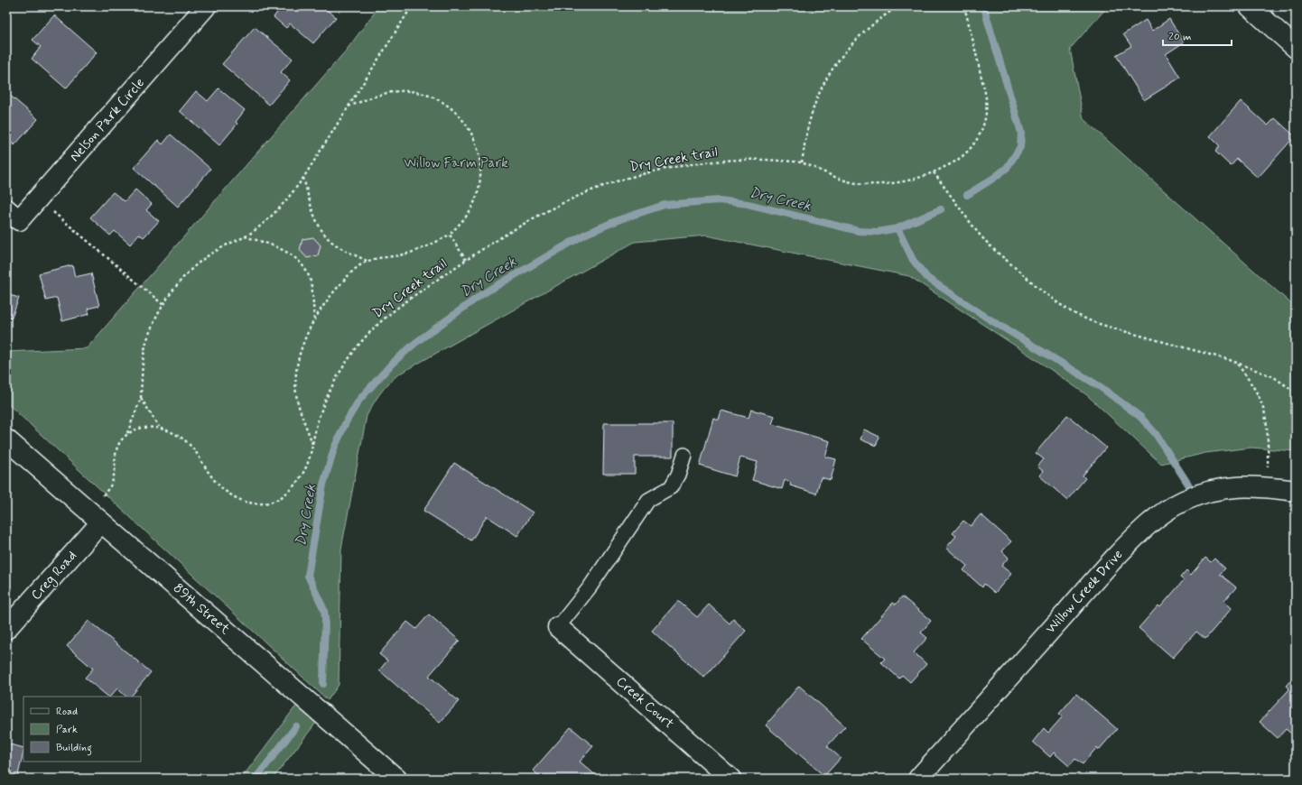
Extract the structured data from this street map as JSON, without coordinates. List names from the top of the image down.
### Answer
{
  "streets": {
    "street": [
      "Nelson Park Circle",
      "Creg Road",
      "Willow Creek Drive",
      "89th Street",
      "Creek Court"
    ],
    "path": ["Dry Creek trail"]
  },
  "crossings": [
    ["Creg Road", "89th Street"]
  ],
  "water": ["Dry Creek"],
  "parks": ["Willow Farm Park"],
  "legend": ["Road", "Park", "Building"],
  "scale_bar": "20 m"
}
